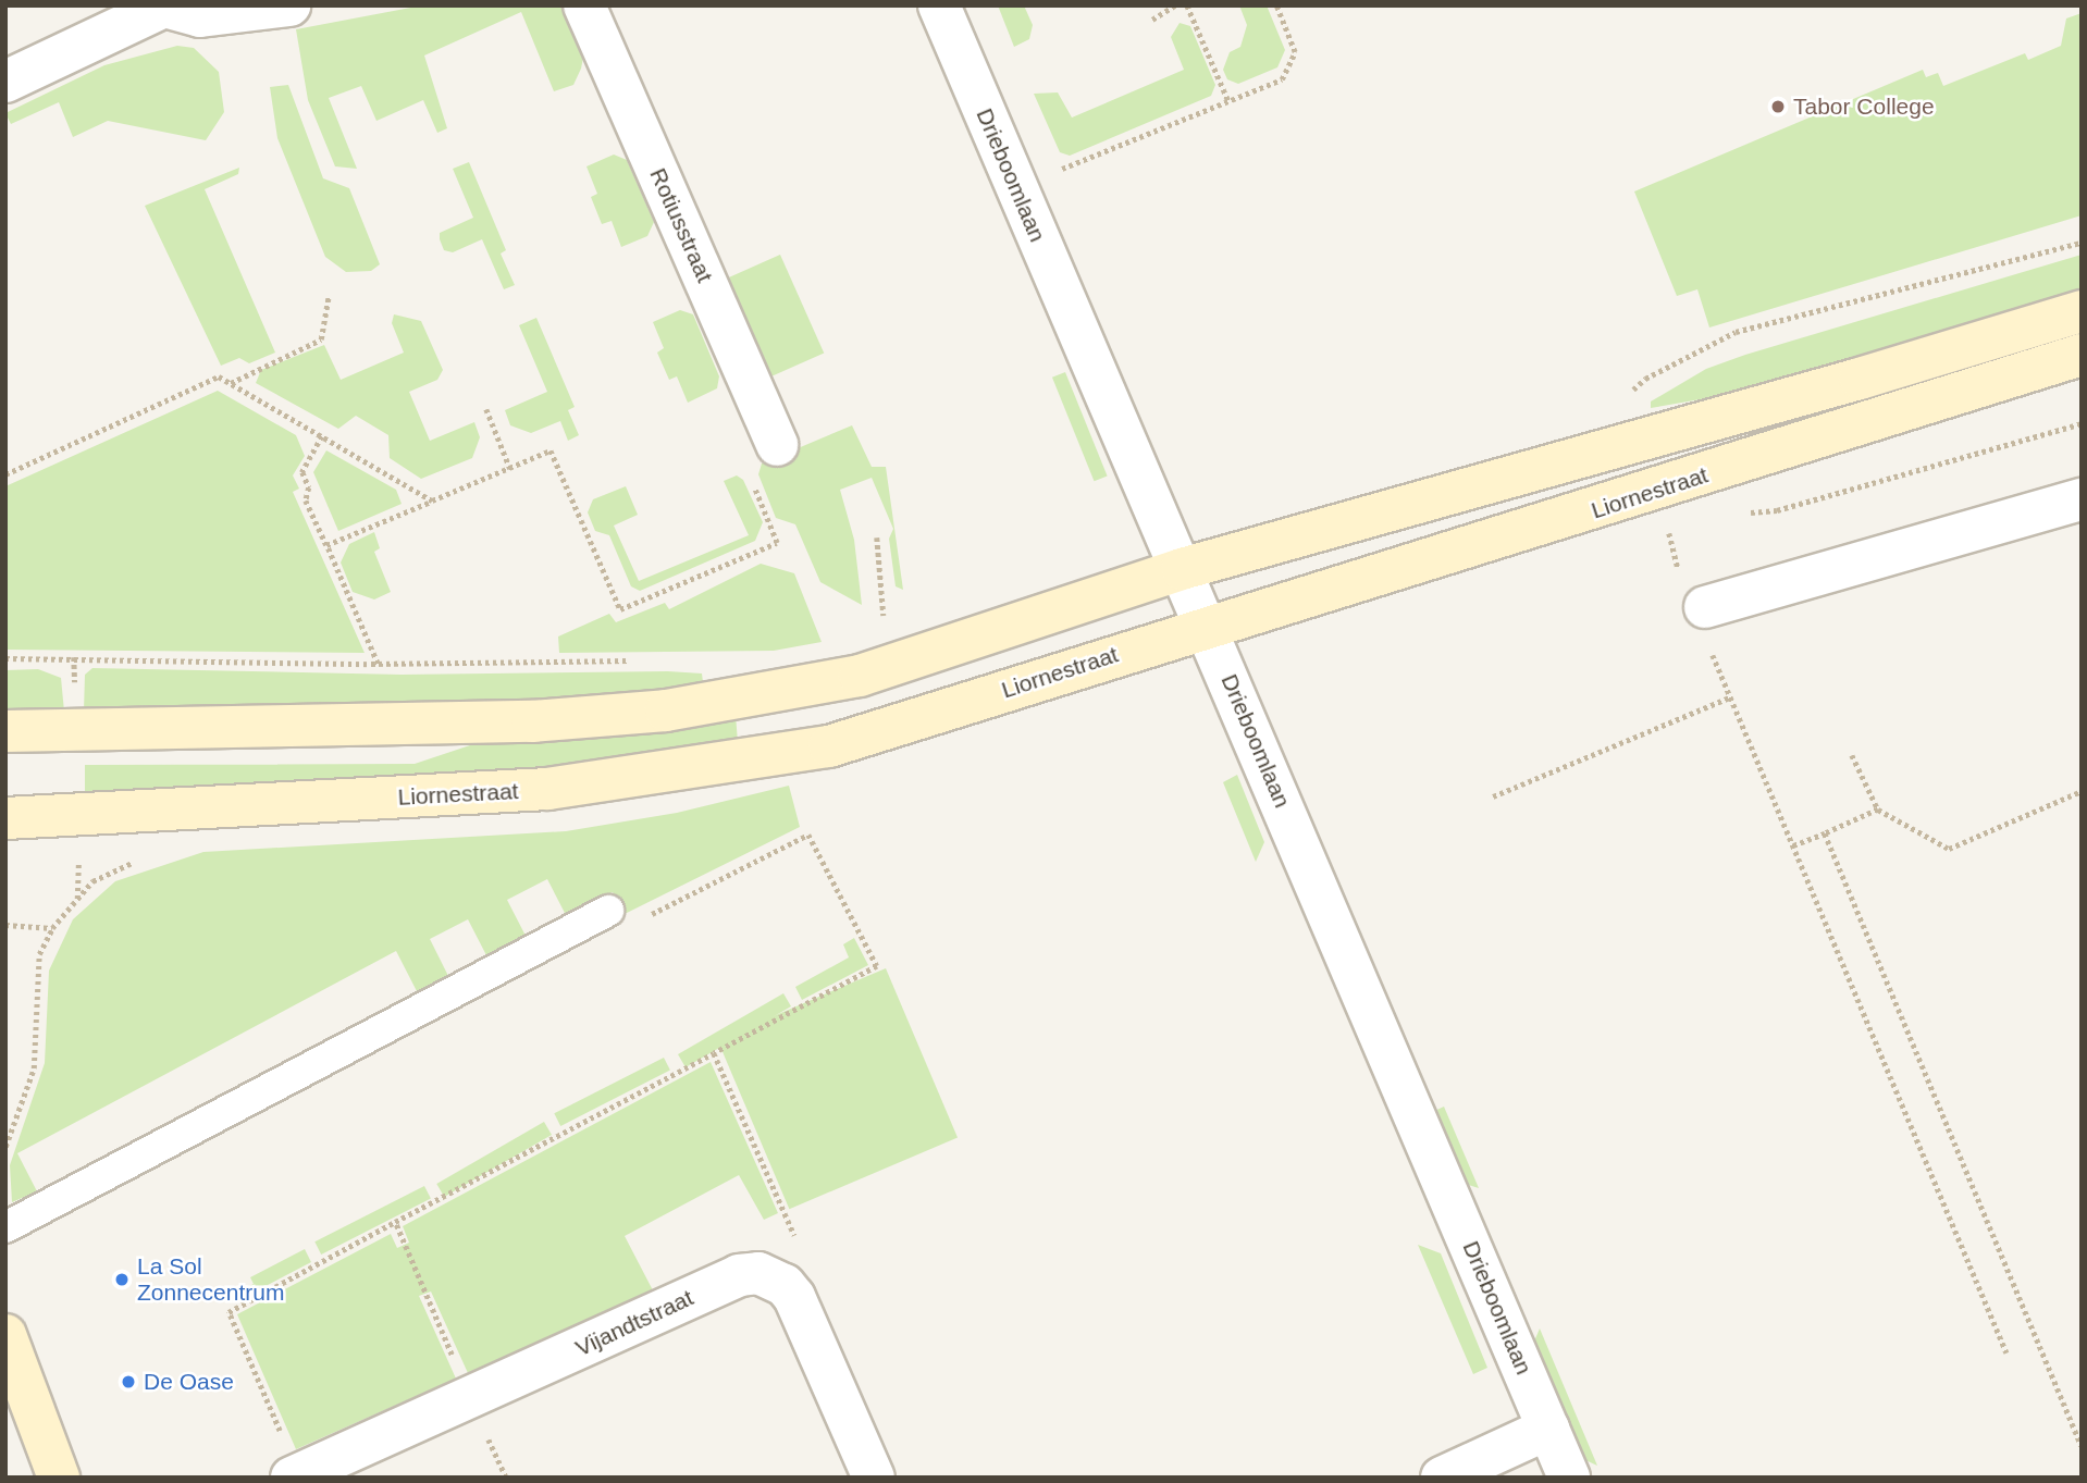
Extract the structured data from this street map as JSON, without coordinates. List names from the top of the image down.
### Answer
{
  "streets": {
    "street": [
      "Drieboomlaan",
      "Rotiusstraat",
      "Liornestraat",
      "Vijandtstraat"
    ]
  },
  "crossings": [
    ["Drieboomlaan", "Liornestraat"]
  ],
  "places": ["Tabor College", "La Sol Zonnecentrum", "De Oase"]
}
